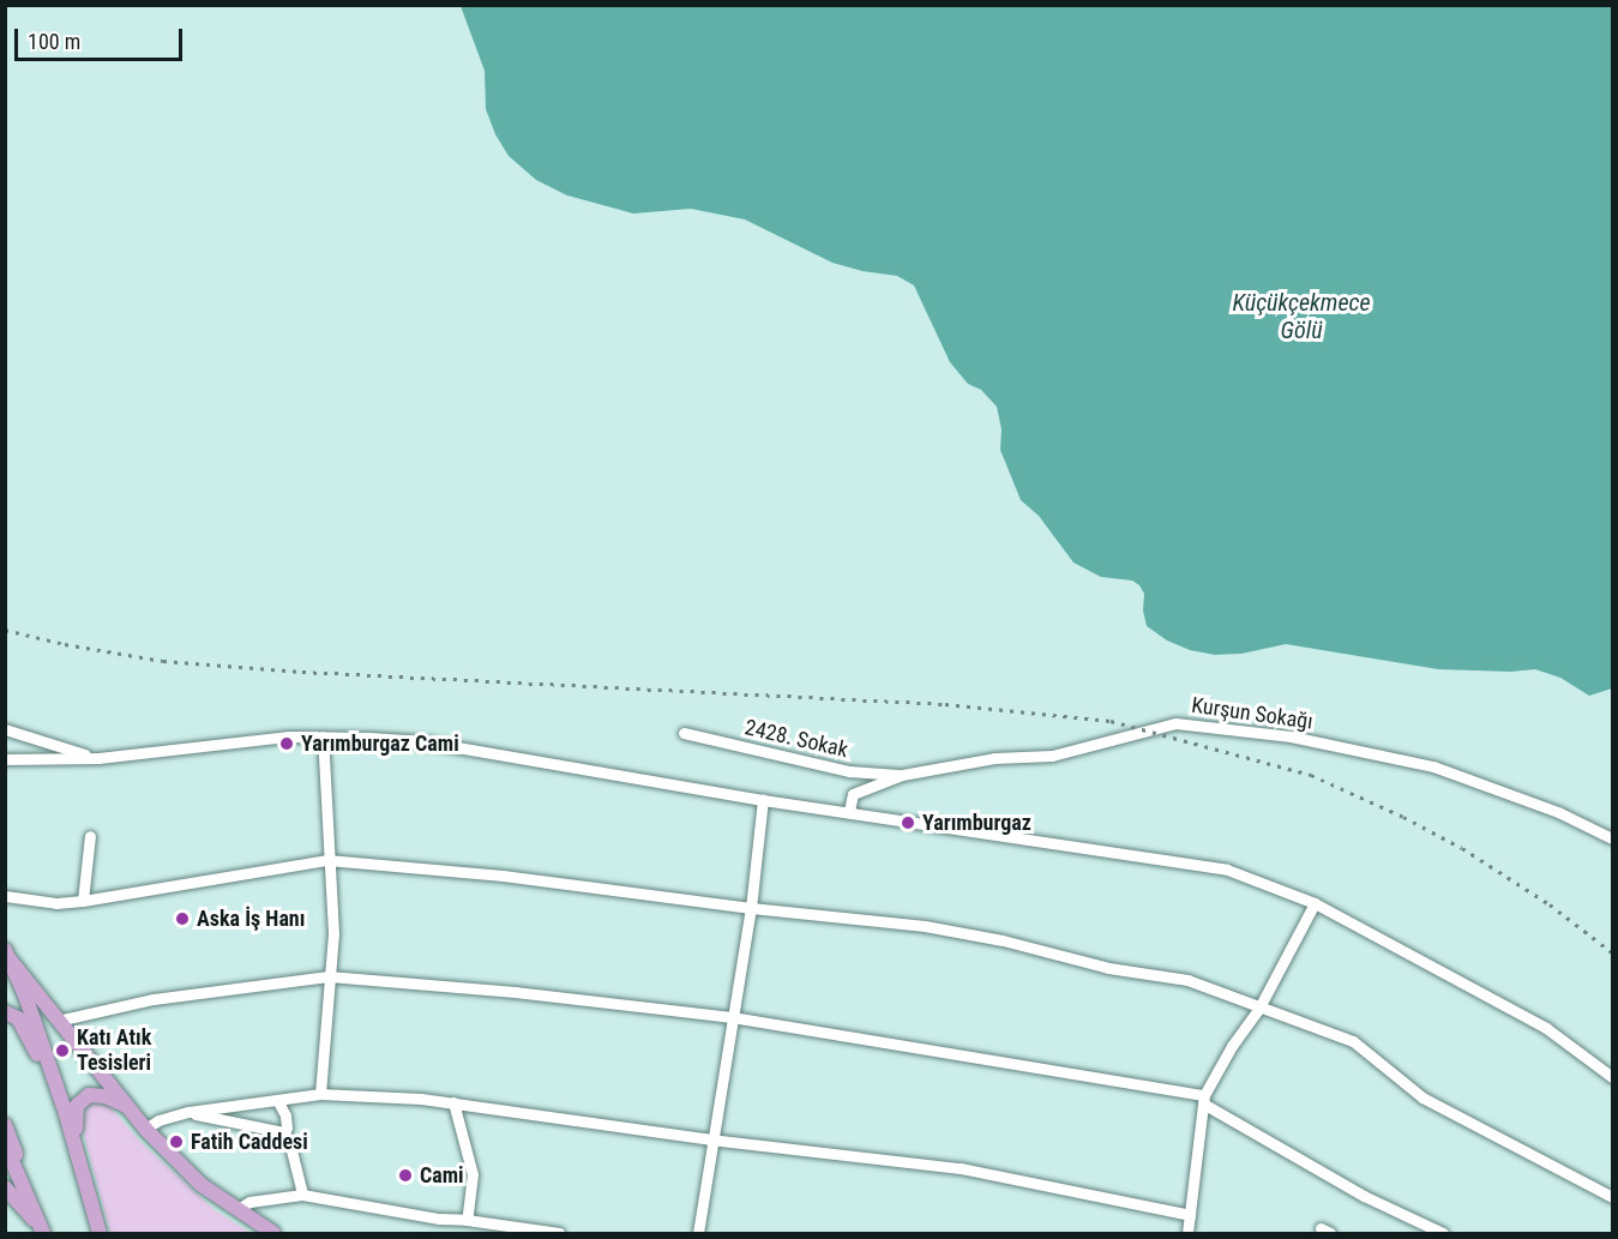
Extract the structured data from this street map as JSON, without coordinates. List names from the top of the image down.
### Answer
{
  "streets": {
    "street": ["Kurşun Sokağı", "2428. Sokak"]
  },
  "crossings": [
    ["Kurşun Sokağı", "2428. Sokak"]
  ],
  "water": ["Küçükçekmece Gölü"],
  "places": [
    "Yarımburgaz Cami",
    "Yarımburgaz",
    "Aska İş Hanı",
    "Katı Atık Tesisleri",
    "Fatih Caddesi",
    "Cami"
  ],
  "scale_bar": "100 m"
}
